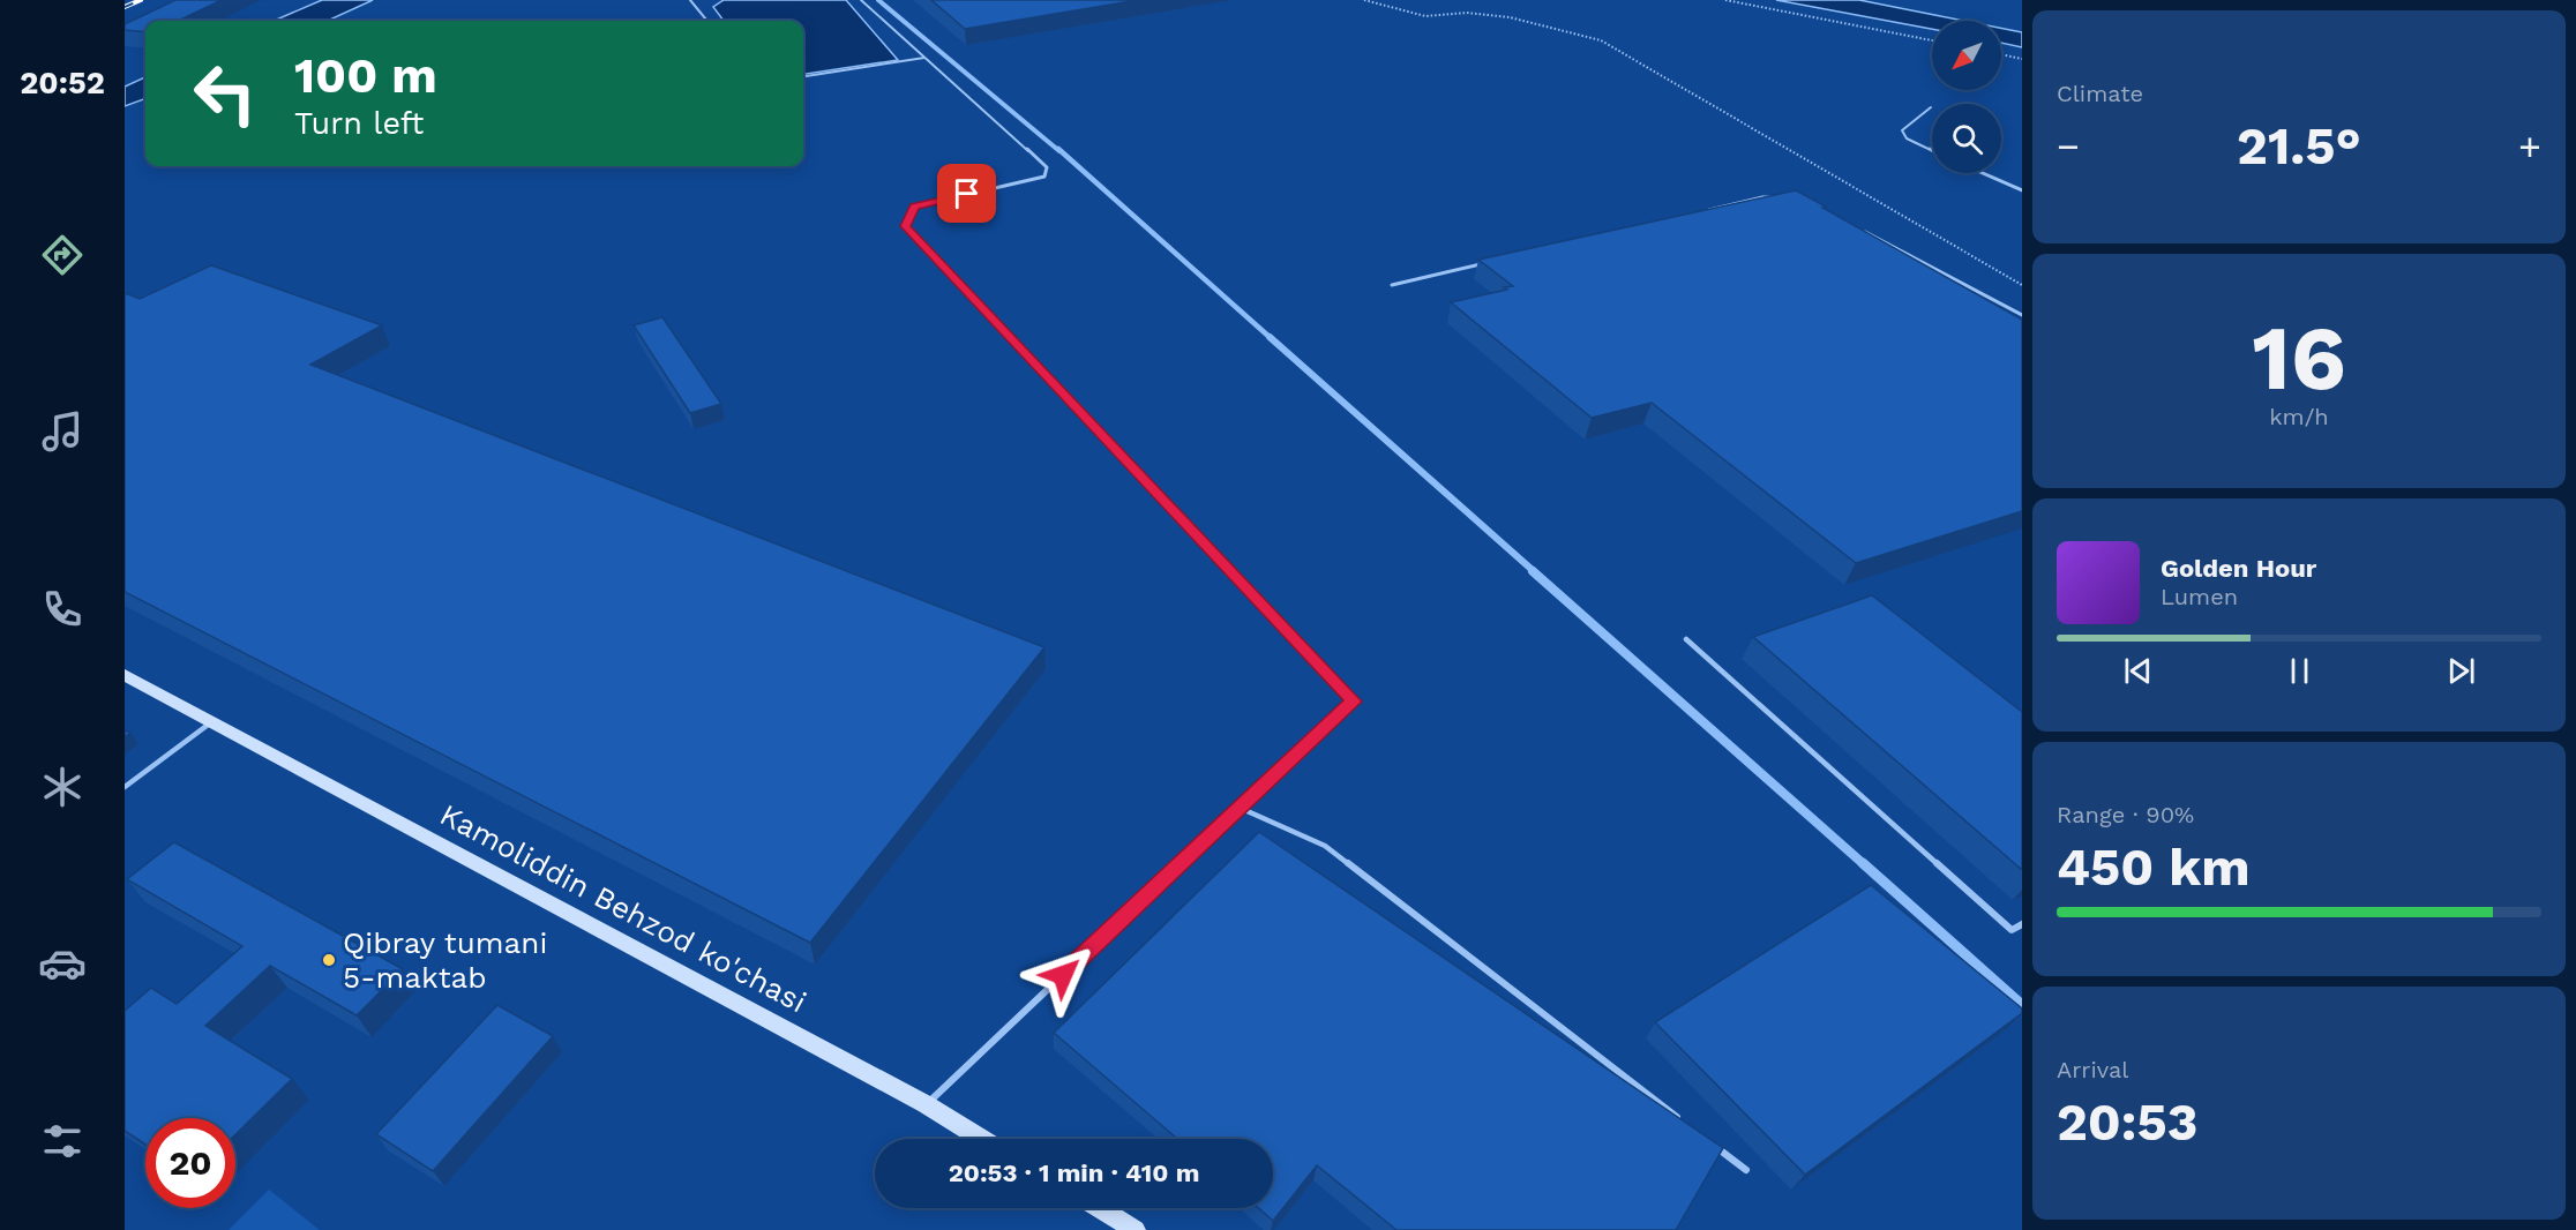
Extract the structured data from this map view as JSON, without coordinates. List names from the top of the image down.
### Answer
{
  "streets": {
    "main road": ["Kamoliddin Behzod ko'chasi"]
  },
  "places": ["Qibray tumani 5-maktab"],
  "north": "bottom left",
  "page": {
    "tabs": "20:52",
    "tile": [
      "Climate",
      ["16", "km/h"],
      ["Range · 90%", "450 km"],
      ["Arrival", "20:53"]
    ],
    "turn": ["100 m", "Turn left"],
    "heat": ["−", "21.5°", "+"],
    "song": ["Golden Hour", "Lumen"],
    "limit": "20",
    "trip": "20:53 · 1 min · 410 m"
  }
}
